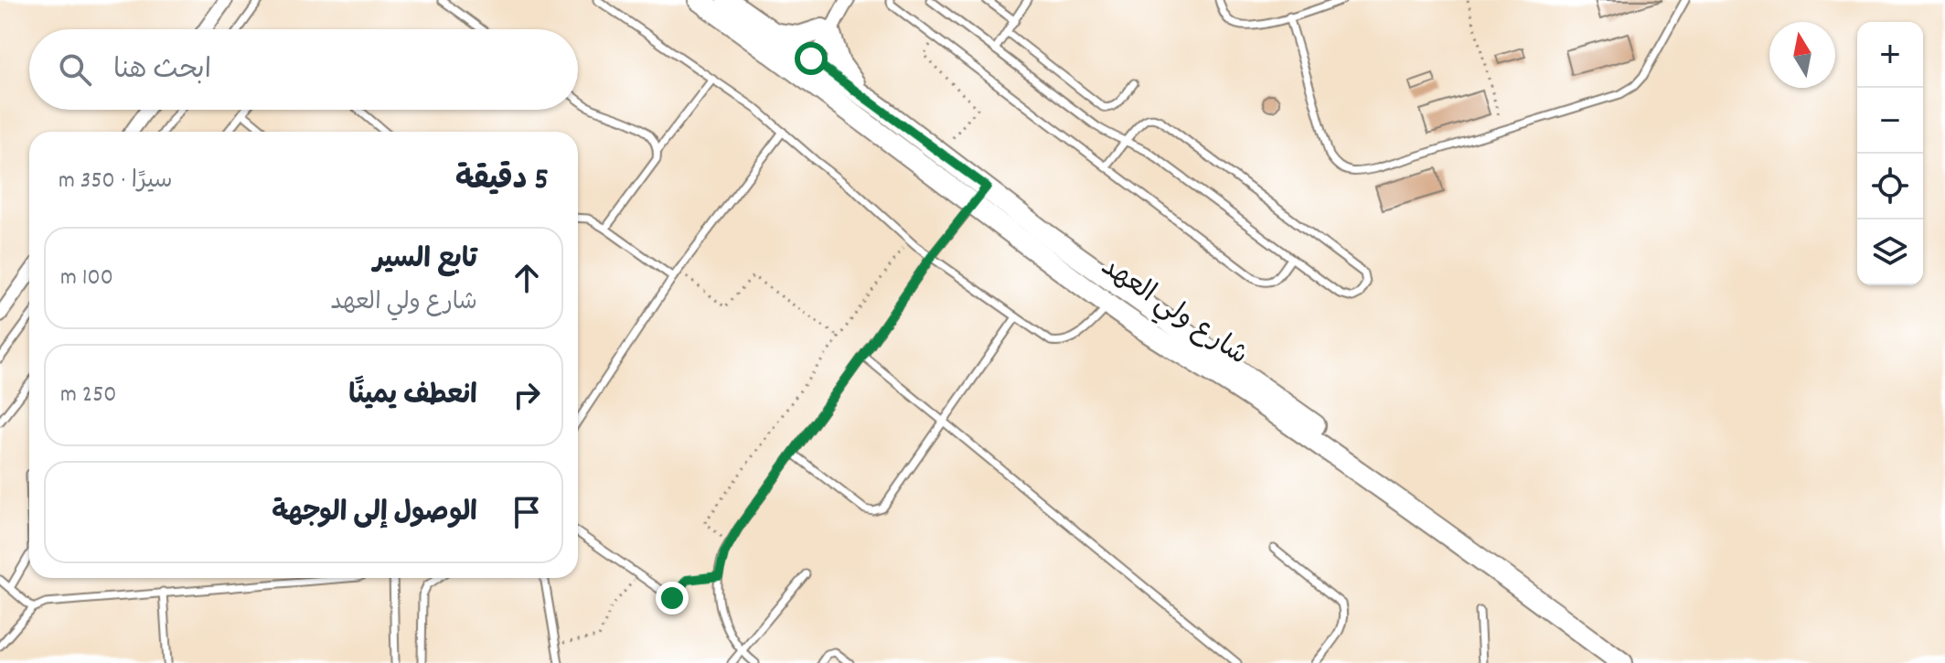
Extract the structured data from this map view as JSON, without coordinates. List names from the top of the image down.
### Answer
{
  "streets": {
    "main road": ["شارع ولي العهد"]
  },
  "north": "top",
  "page": {
    "map_buttons": ["+", "−"],
    "search": "ابحث هنا",
    "heading": ["5 دقيقة", "سيرًا · 350 m"],
    "list": [
      ["تابع السير", "شارع ولي العهد", "100 m"],
      ["انعطف يمينًا", "250 m"],
      "الوصول إلى الوجهة"
    ]
  }
}
